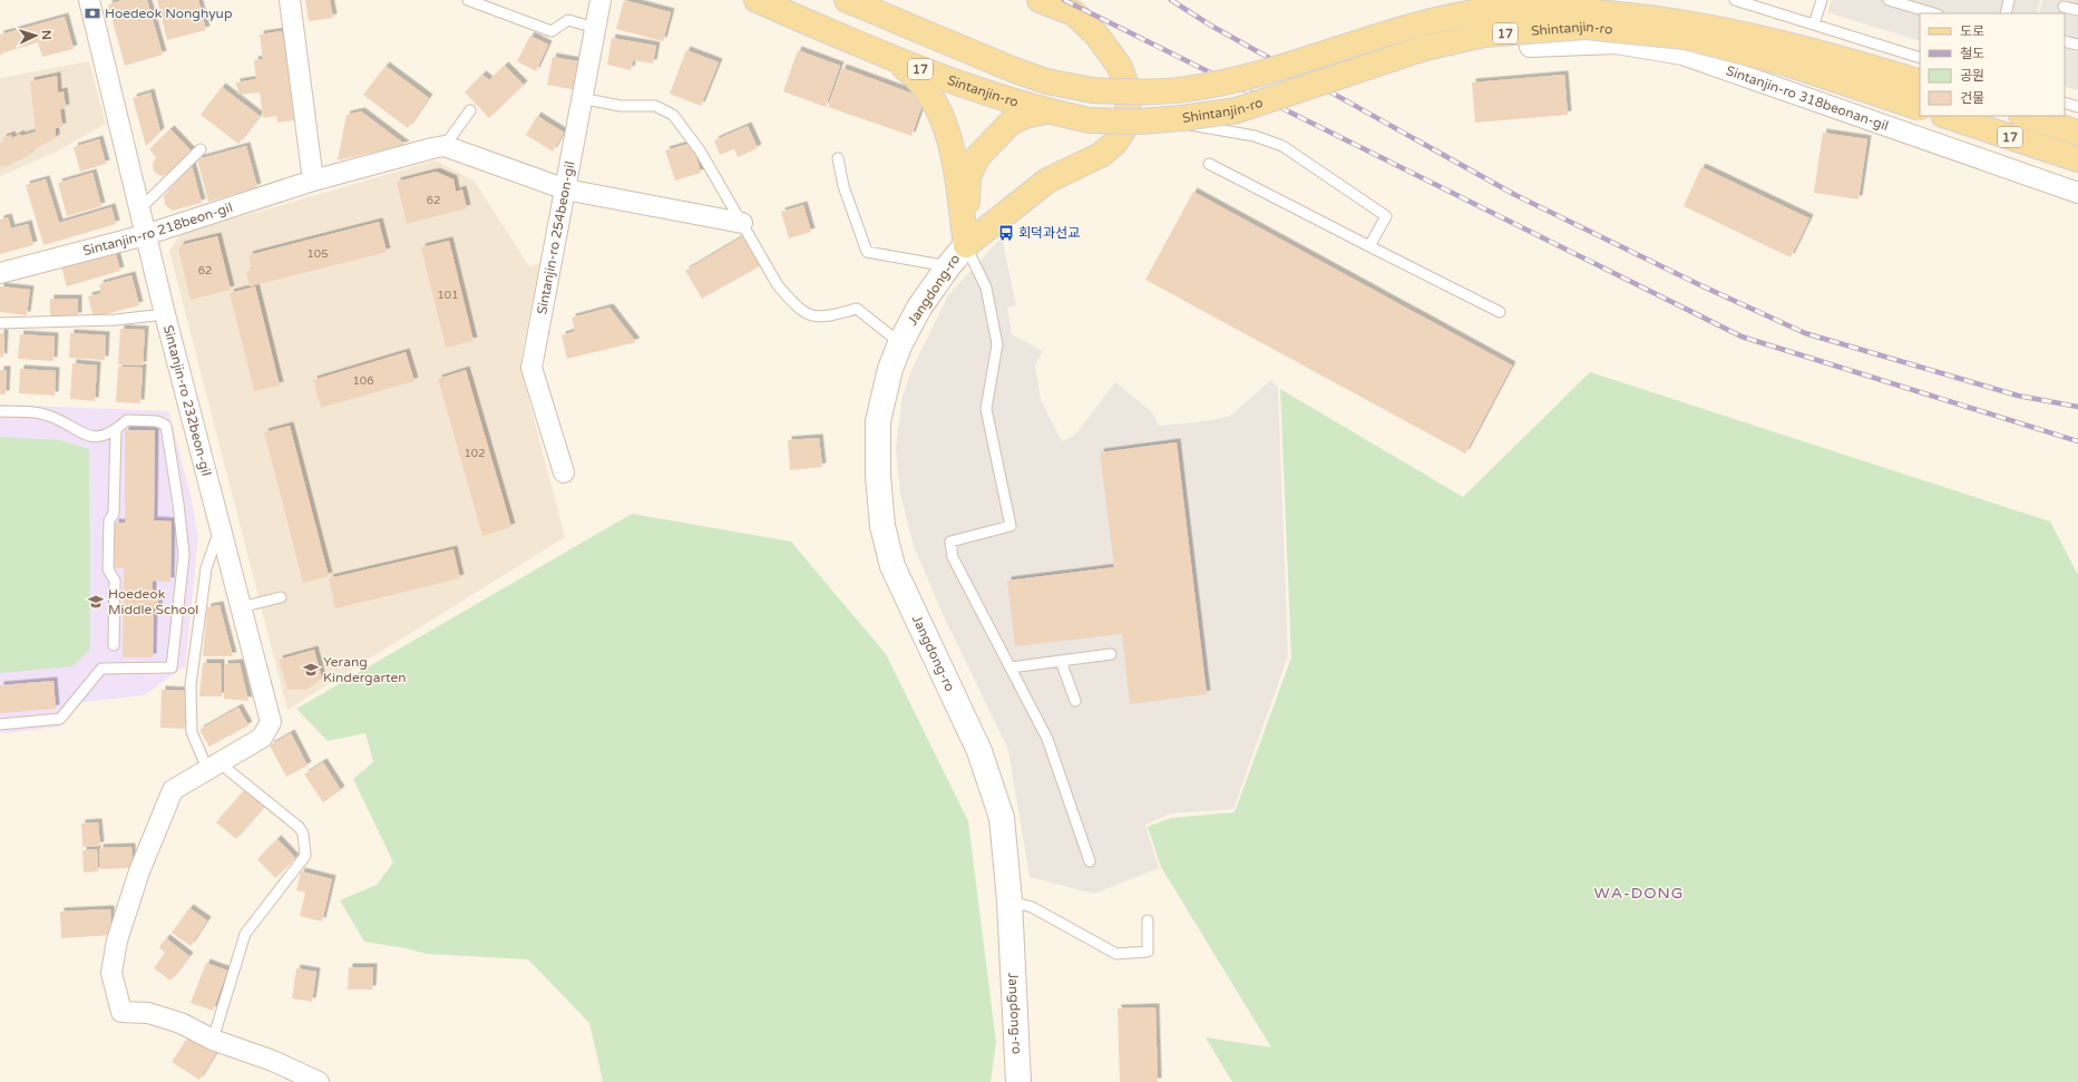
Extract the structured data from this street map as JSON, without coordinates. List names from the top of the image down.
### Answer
{
  "streets": {
    "main road": ["Shintanjin-ro", "17", "Sintanjin-ro"],
    "street": [
      "Sintanjin-ro 318beonan-gil",
      "Sintanjin-ro 218beon-gil",
      "Sintanjin-ro 254beon-gil",
      "Jangdong-ro",
      "Sintanjin-ro 232beon-gil"
    ]
  },
  "crossings": [
    ["Shintanjin-ro", "Sintanjin-ro"],
    ["Sintanjin-ro 218beon-gil", "Sintanjin-ro 254beon-gil"],
    ["Sintanjin-ro 218beon-gil", "Sintanjin-ro 232beon-gil"]
  ],
  "districts": ["WA-DONG"],
  "places": {
    "bank": ["Hoedeok Nonghyup"],
    "bus stop": ["회덕과선교"],
    "school or university": ["Hoedeok Middle School", "Yerang Kindergarten"]
  },
  "house_numbers": [
    "62",
    "105",
    "62",
    "101",
    "106",
    "102"
  ],
  "legend": [
    "도로",
    "철도",
    "공원",
    "건물"
  ],
  "north": "right"
}
